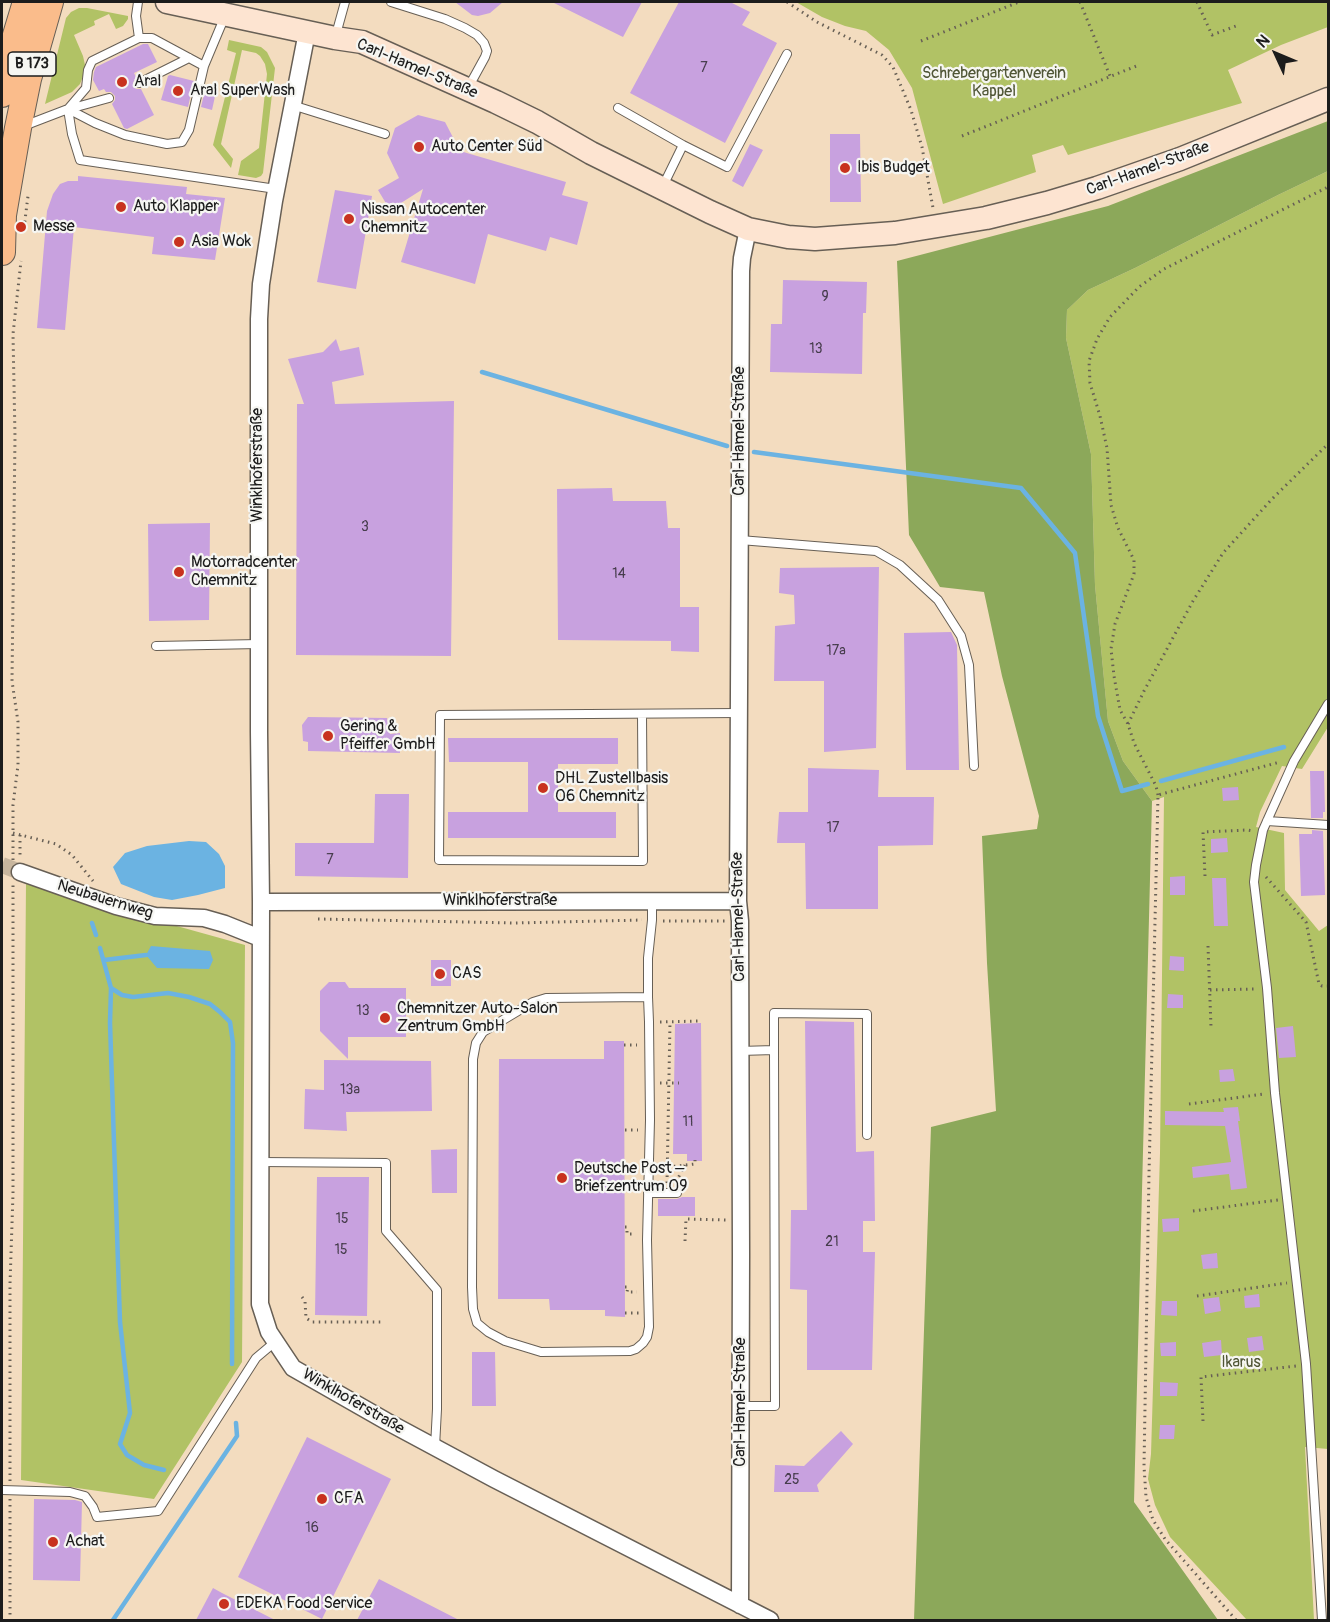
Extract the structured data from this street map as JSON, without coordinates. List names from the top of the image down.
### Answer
{
  "streets": {
    "main road": ["B 173", "Carl-Hamel-Straße"],
    "street": ["Winklhoferstraße", "Neubauernweg"]
  },
  "crossings": [
    ["Carl-Hamel-Straße", "Winklhoferstraße"],
    ["Winklhoferstraße", "Neubauernweg"]
  ],
  "parks": ["Schrebergartenverein Kappel", "Ikarus"],
  "places": [
    "Aral",
    "Aral SuperWash",
    "Auto Center Süd",
    "Ibis Budget",
    "Auto Klapper",
    "Nissan Autocenter Chemnitz",
    "Messe",
    "Asia Wok",
    "Motorradcenter Chemnitz",
    "Gering & Pfeiffer GmbH",
    "DHL Zustellbasis 06 Chemnitz",
    "CAS",
    "Chemnitzer Auto-Salon Zentrum GmbH",
    "Deutsche Post – Briefzentrum 09",
    "CFA",
    "Achat",
    "EDEKA Food Service"
  ],
  "house_numbers": [
    "7",
    "9",
    "13",
    "3",
    "14",
    "17a",
    "17",
    "7",
    "13",
    "13a",
    "11",
    "15",
    "21",
    "15",
    "25",
    "16"
  ],
  "north": "top left"
}
